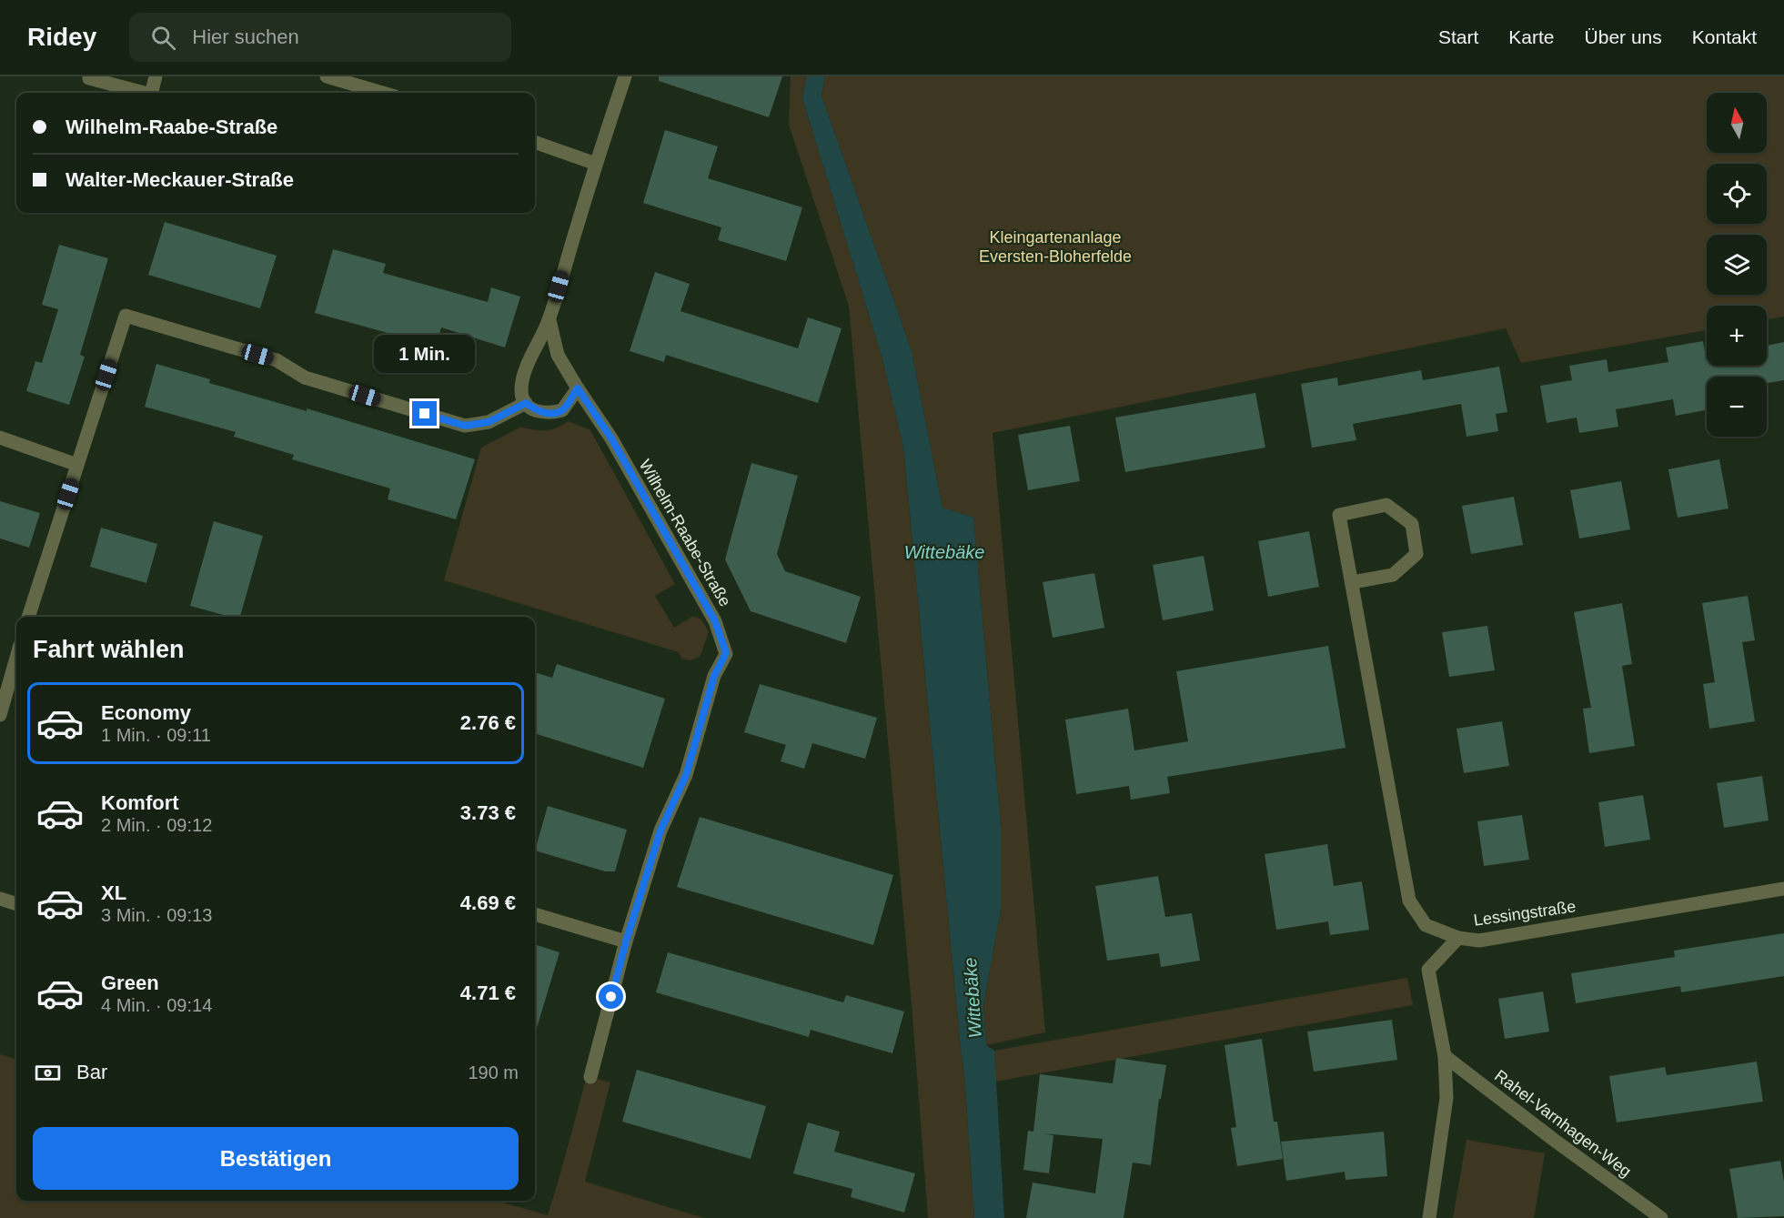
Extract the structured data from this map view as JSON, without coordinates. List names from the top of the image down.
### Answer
{
  "streets": {
    "street": ["Wilhelm-Raabe-Straße", "Lessingstraße", "Rahel-Varnhagen-Weg"]
  },
  "water": ["Wittebäke"],
  "parks": ["Kleingartenanlage Eversten-Bloherfelde"],
  "north": "top",
  "page": {
    "header": "Ridey",
    "search": "Hier suchen",
    "nav": [
      "Start",
      "Karte",
      "Über uns",
      "Kontakt"
    ],
    "map_buttons": ["+", "−"],
    "banner": ["Wilhelm-Raabe-Straße", "Walter-Meckauer-Straße"],
    "bubble": "1 Min.",
    "heading": "Fahrt wählen",
    "list": [
      {
        "name": "Economy",
        "note": "1 Min. · 09:11",
        "value": "2.76 €"
      },
      {
        "name": "Komfort",
        "note": "2 Min. · 09:12",
        "value": "3.73 €"
      },
      {
        "name": "XL",
        "note": "3 Min. · 09:13",
        "value": "4.69 €"
      },
      {
        "name": "Green",
        "note": "4 Min. · 09:14",
        "value": "4.71 €"
      }
    ],
    "pay": ["Bar", "190 m"],
    "buttons": "Bestätigen"
  }
}
